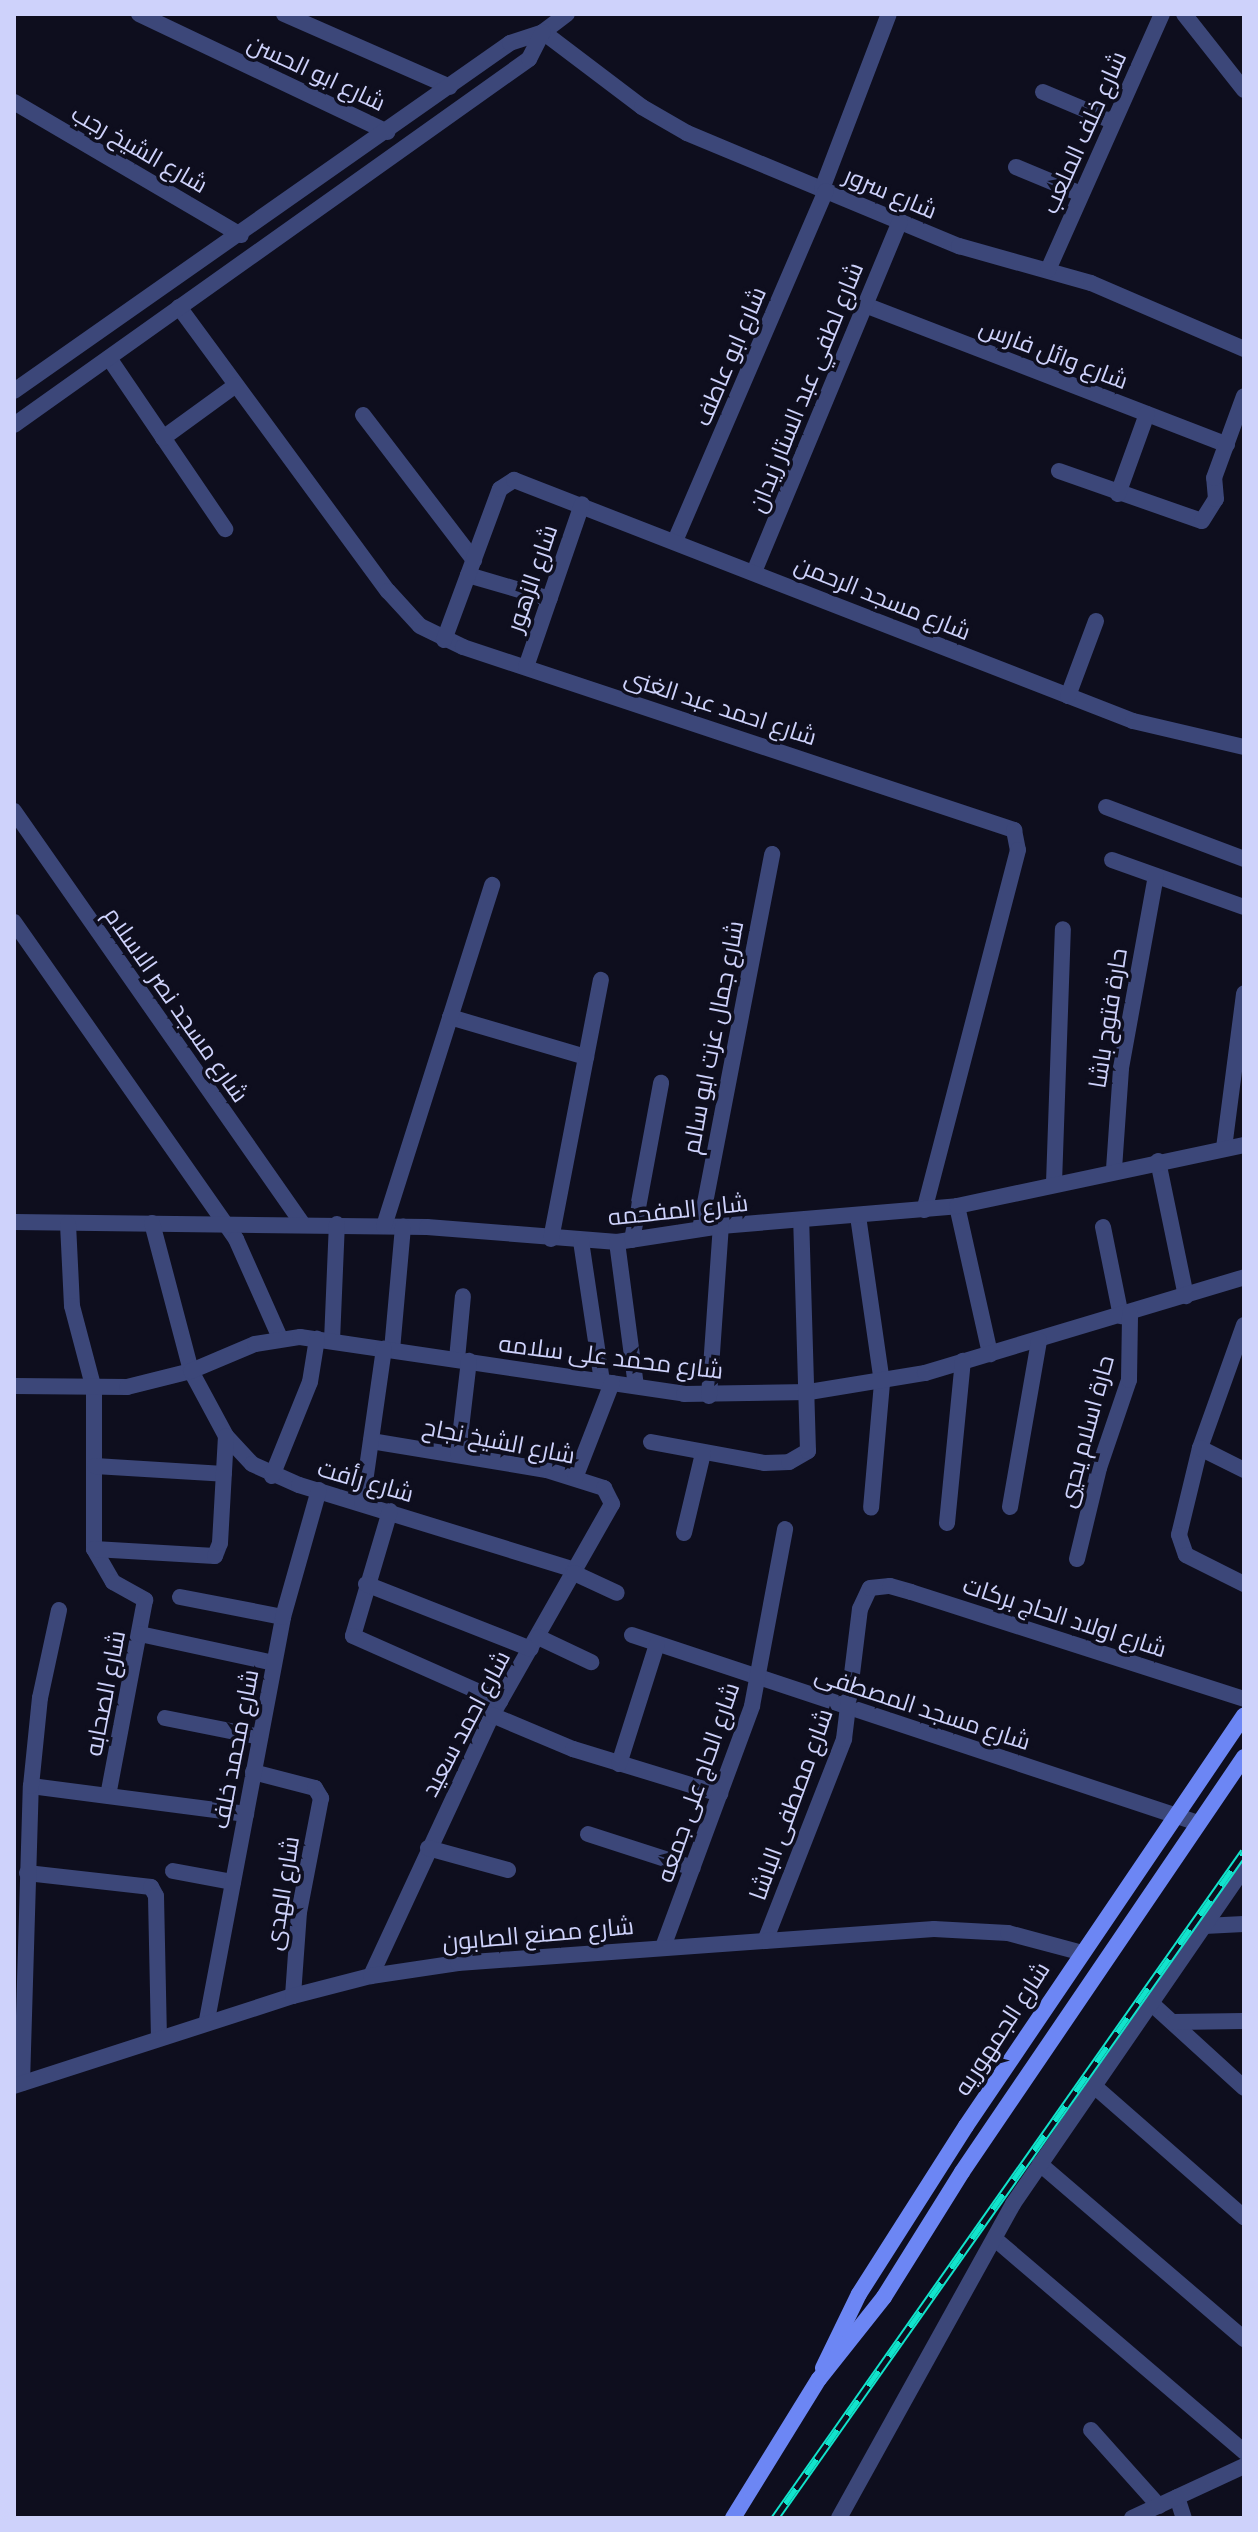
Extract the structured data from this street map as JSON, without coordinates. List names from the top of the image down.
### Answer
{
  "streets": {
    "main road": ["شارع الجمهوريه"],
    "street": [
      "شارع ابو الحسن",
      "شارع خلف الملعب",
      "شارع الشيخ رجب",
      "شارع سرور",
      "شارع وائل فارس",
      "شارع ابو عاطف",
      "شارع لطفي عبد الستار زيدان",
      "شارع الزهور",
      "شارع مسجد الرحمن",
      "شارع احمد عبد الغنى",
      "شارع مسجد نصر الاسلام",
      "حارة فتوح باشا",
      "شارع جمال عزت ابو سالم",
      "شارع المفحمه",
      "شارع محمد على سلامه",
      "حارة اسلام يحيي",
      "شارع الشيخ نجاح",
      "شارع رأفت",
      "شارع اولاد الحاج بركات",
      "شارع الصحابه",
      "شارع مسجد المصطفى",
      "شارع احمد سعيد",
      "شارع محمد خلف",
      "شارع الحاج على جمعه",
      "شارع مصطفى الباشا",
      "شارع الهدى",
      "شارع مصنع الصابون"
    ]
  },
  "crossings": [
    ["شارع خلف الملعب", "شارع سرور"],
    ["شارع سرور", "شارع ابو عاطف"],
    ["شارع سرور", "شارع لطفي عبد الستار زيدان"],
    ["شارع وائل فارس", "شارع لطفي عبد الستار زيدان"],
    ["شارع ابو عاطف", "شارع مسجد الرحمن"],
    ["شارع لطفي عبد الستار زيدان", "شارع مسجد الرحمن"],
    ["شارع الزهور", "شارع مسجد الرحمن"],
    ["شارع الزهور", "شارع احمد عبد الغنى"],
    ["شارع احمد عبد الغنى", "شارع المفحمه"],
    ["شارع مسجد نصر الاسلام", "شارع المفحمه"],
    ["حارة فتوح باشا", "شارع المفحمه"],
    ["شارع جمال عزت ابو سالم", "شارع المفحمه"],
    ["شارع المفحمه", "شارع رأفت"],
    ["شارع محمد على سلامه", "حارة اسلام يحيي"],
    ["شارع محمد على سلامه", "شارع رأفت"],
    ["شارع الشيخ نجاح", "شارع احمد سعيد"],
    ["شارع رأفت", "شارع احمد سعيد"],
    ["شارع رأفت", "شارع محمد خلف"],
    ["شارع اولاد الحاج بركات", "شارع مصطفى الباشا"],
    ["شارع مسجد المصطفى", "شارع الحاج على جمعه"],
    ["شارع مسجد المصطفى", "شارع مصطفى الباشا"],
    ["شارع مسجد المصطفى", "شارع الجمهوريه"],
    ["شارع احمد سعيد", "شارع مصنع الصابون"],
    ["شارع محمد خلف", "شارع الهدى"],
    ["شارع محمد خلف", "شارع مصنع الصابون"],
    ["شارع الحاج على جمعه", "شارع مصنع الصابون"],
    ["شارع مصطفى الباشا", "شارع مصنع الصابون"],
    ["شارع الهدى", "شارع مصنع الصابون"],
    ["شارع مصنع الصابون", "شارع الجمهوريه"]
  ]
}
